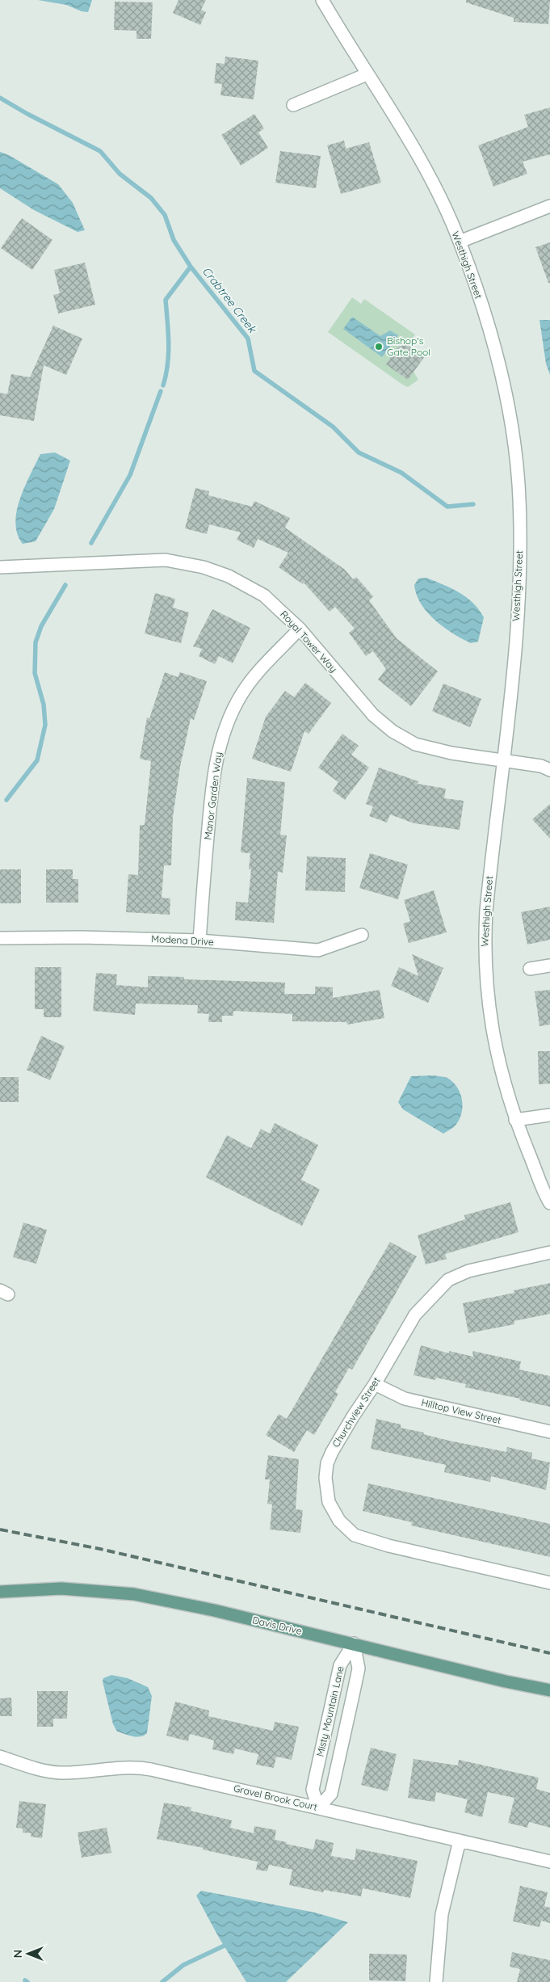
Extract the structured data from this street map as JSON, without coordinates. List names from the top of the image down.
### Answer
{
  "streets": {
    "main road": ["Davis Drive"],
    "street": [
      "Westhigh Street",
      "Royal Tower Way",
      "Manor Garden Way",
      "Modena Drive",
      "Hilltop View Street",
      "Churchview Street",
      "Misty Mountain Lane",
      "Gravel Brook Court"
    ]
  },
  "crossings": [
    ["Westhigh Street", "Royal Tower Way"],
    ["Royal Tower Way", "Manor Garden Way"],
    ["Manor Garden Way", "Modena Drive"],
    ["Hilltop View Street", "Churchview Street"],
    ["Davis Drive", "Misty Mountain Lane"],
    ["Misty Mountain Lane", "Gravel Brook Court"]
  ],
  "water": ["Crabtree Creek"],
  "places": ["Bishop's Gate Pool"],
  "north": "left"
}
